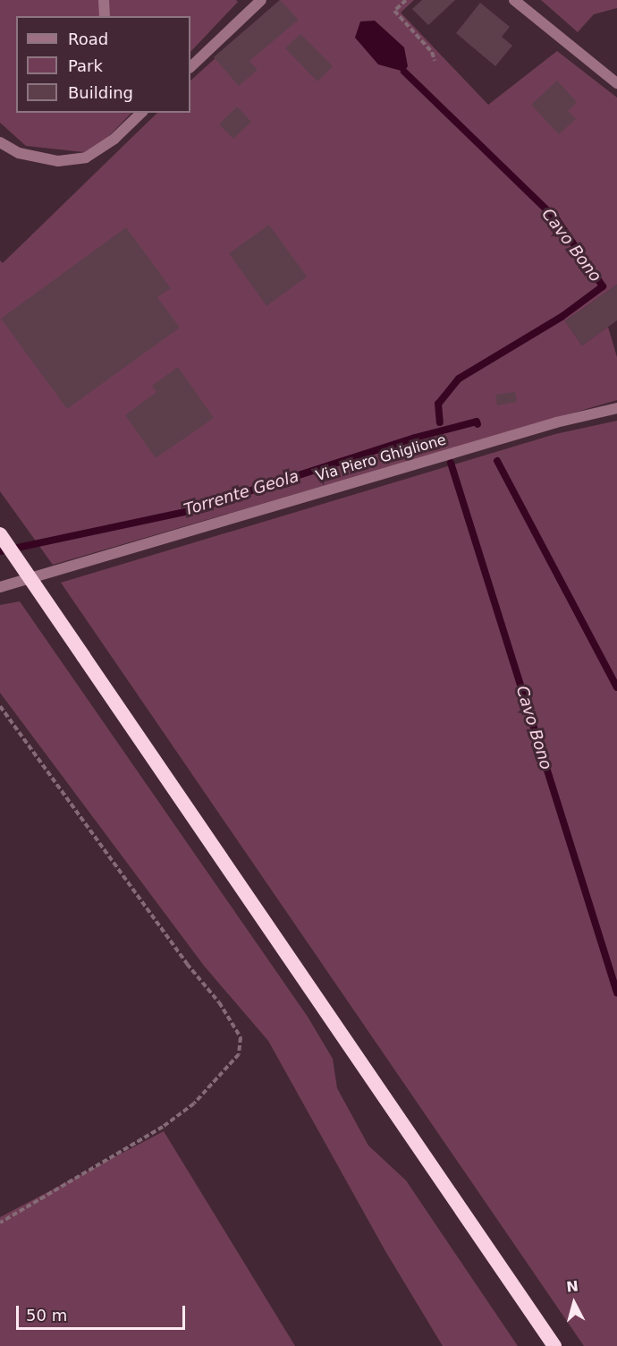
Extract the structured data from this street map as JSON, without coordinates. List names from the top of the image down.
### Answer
{
  "streets": {
    "street": ["Via Piero Ghiglione"]
  },
  "water": ["Cavo Bono", "Torrente Geola"],
  "legend": ["Road", "Park", "Building"],
  "scale_bar": "50 m",
  "north": "top"
}
